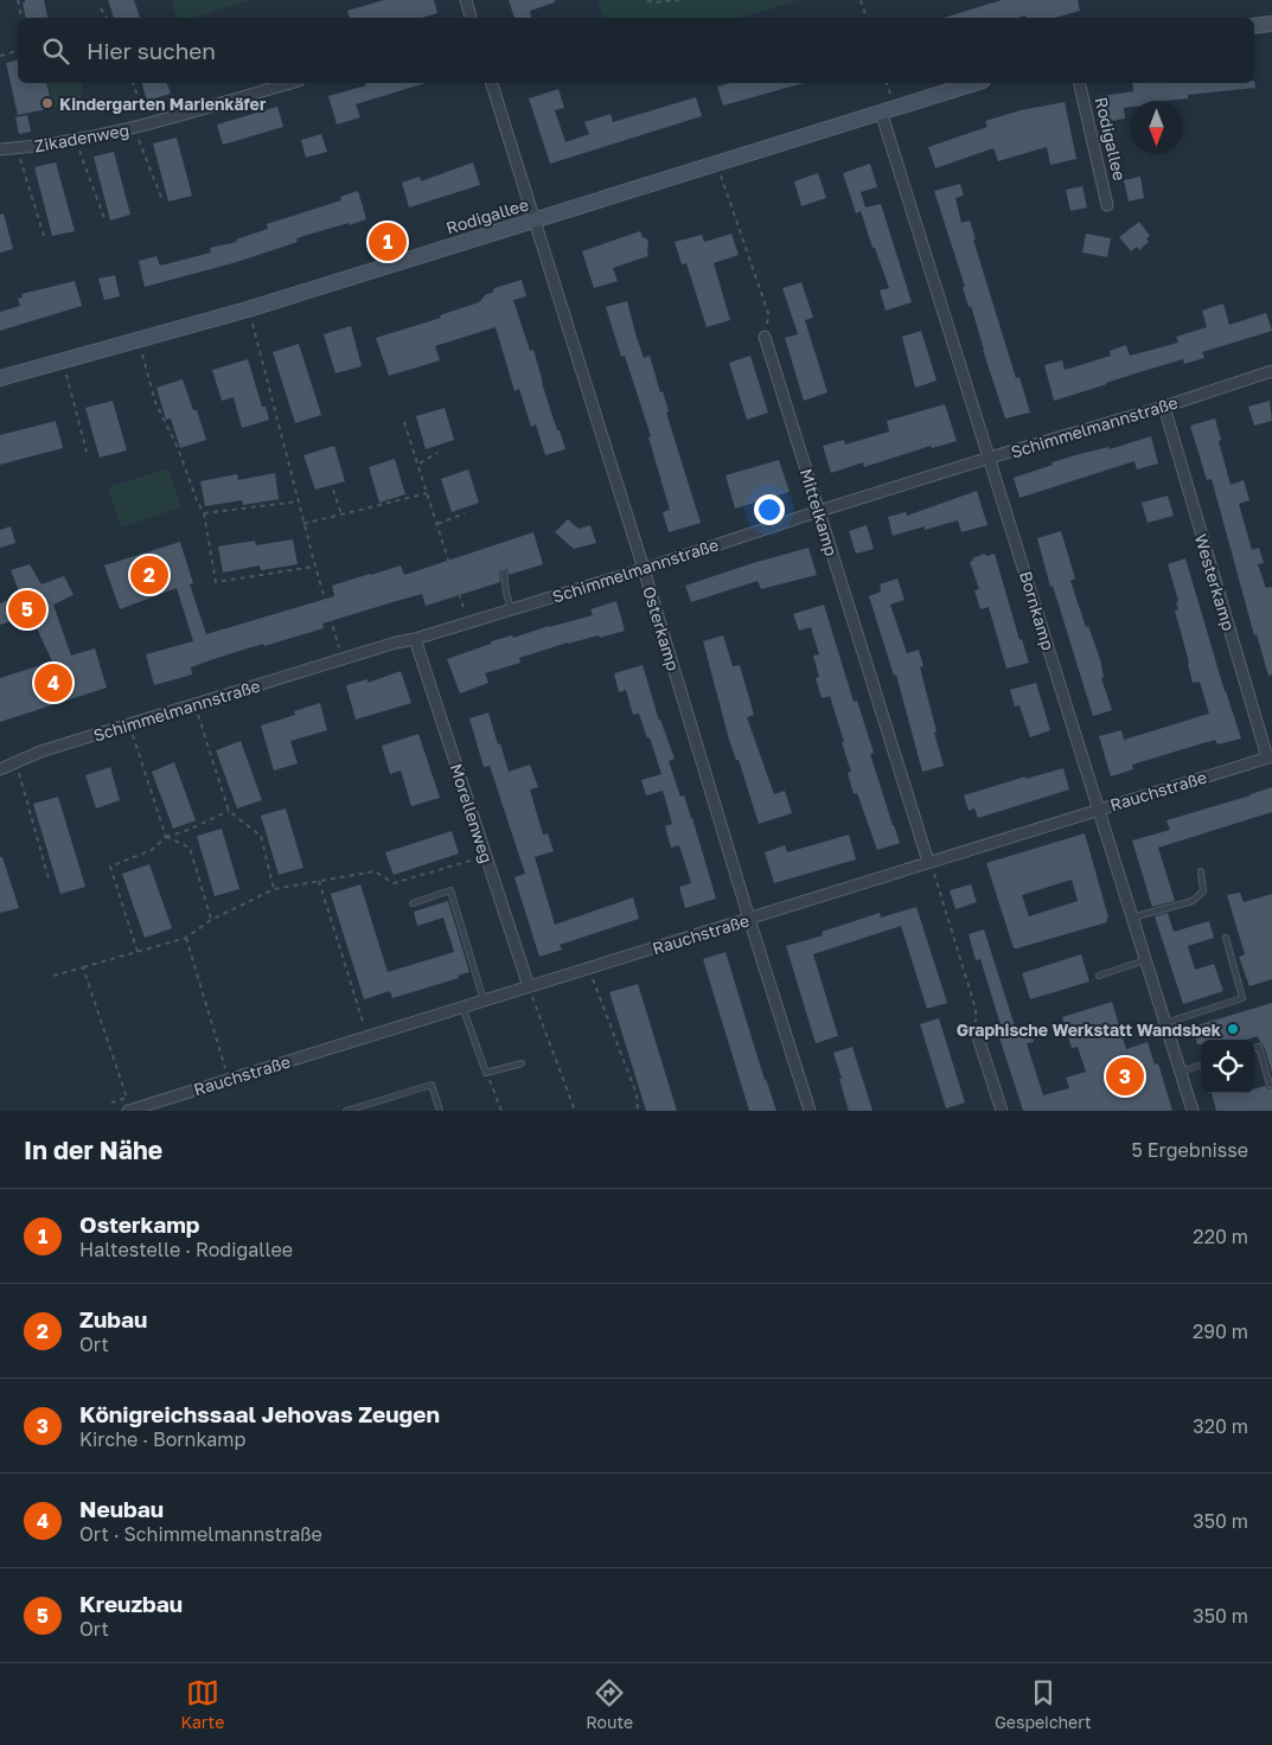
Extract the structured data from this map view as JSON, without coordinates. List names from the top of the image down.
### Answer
{
  "streets": {
    "main road": ["Rodigallee"],
    "street": [
      "Zikadenweg",
      "Schimmelmannstraße",
      "Mittelkamp",
      "Westerkamp",
      "Bornkamp",
      "Osterkamp",
      "Rauchstraße",
      "Morellenweg"
    ]
  },
  "crossings": [
    ["Rodigallee", "Bornkamp"],
    ["Rodigallee", "Osterkamp"],
    ["Schimmelmannstraße", "Mittelkamp"],
    ["Schimmelmannstraße", "Westerkamp"],
    ["Schimmelmannstraße", "Bornkamp"],
    ["Schimmelmannstraße", "Osterkamp"],
    ["Schimmelmannstraße", "Morellenweg"],
    ["Mittelkamp", "Rauchstraße"],
    ["Westerkamp", "Rauchstraße"],
    ["Bornkamp", "Rauchstraße"],
    ["Osterkamp", "Rauchstraße"],
    ["Rauchstraße", "Morellenweg"]
  ],
  "places": ["Kindergarten Marienkäfer", "Graphische Werkstatt Wandsbek"],
  "north": "bottom",
  "page": {
    "search": "Hier suchen",
    "pins": [
      "1",
      "2",
      "5",
      "4",
      "3"
    ],
    "heading": ["In der Nähe", "5 Ergebnisse"],
    "list": [
      {
        "mark": "1",
        "name": "Osterkamp",
        "note": "Haltestelle · Rodigallee",
        "value": "220 m"
      },
      {
        "mark": "2",
        "name": "Zubau",
        "note": "Ort",
        "value": "290 m"
      },
      {
        "mark": "3",
        "name": "Königreichssaal Jehovas Zeugen",
        "note": "Kirche · Bornkamp",
        "value": "320 m"
      },
      {
        "mark": "4",
        "name": "Neubau",
        "note": "Ort · Schimmelmannstraße",
        "value": "350 m"
      },
      {
        "mark": "5",
        "name": "Kreuzbau",
        "note": "Ort",
        "value": "350 m"
      }
    ],
    "nav": ["Karte", "Route", "Gespeichert"]
  }
}
